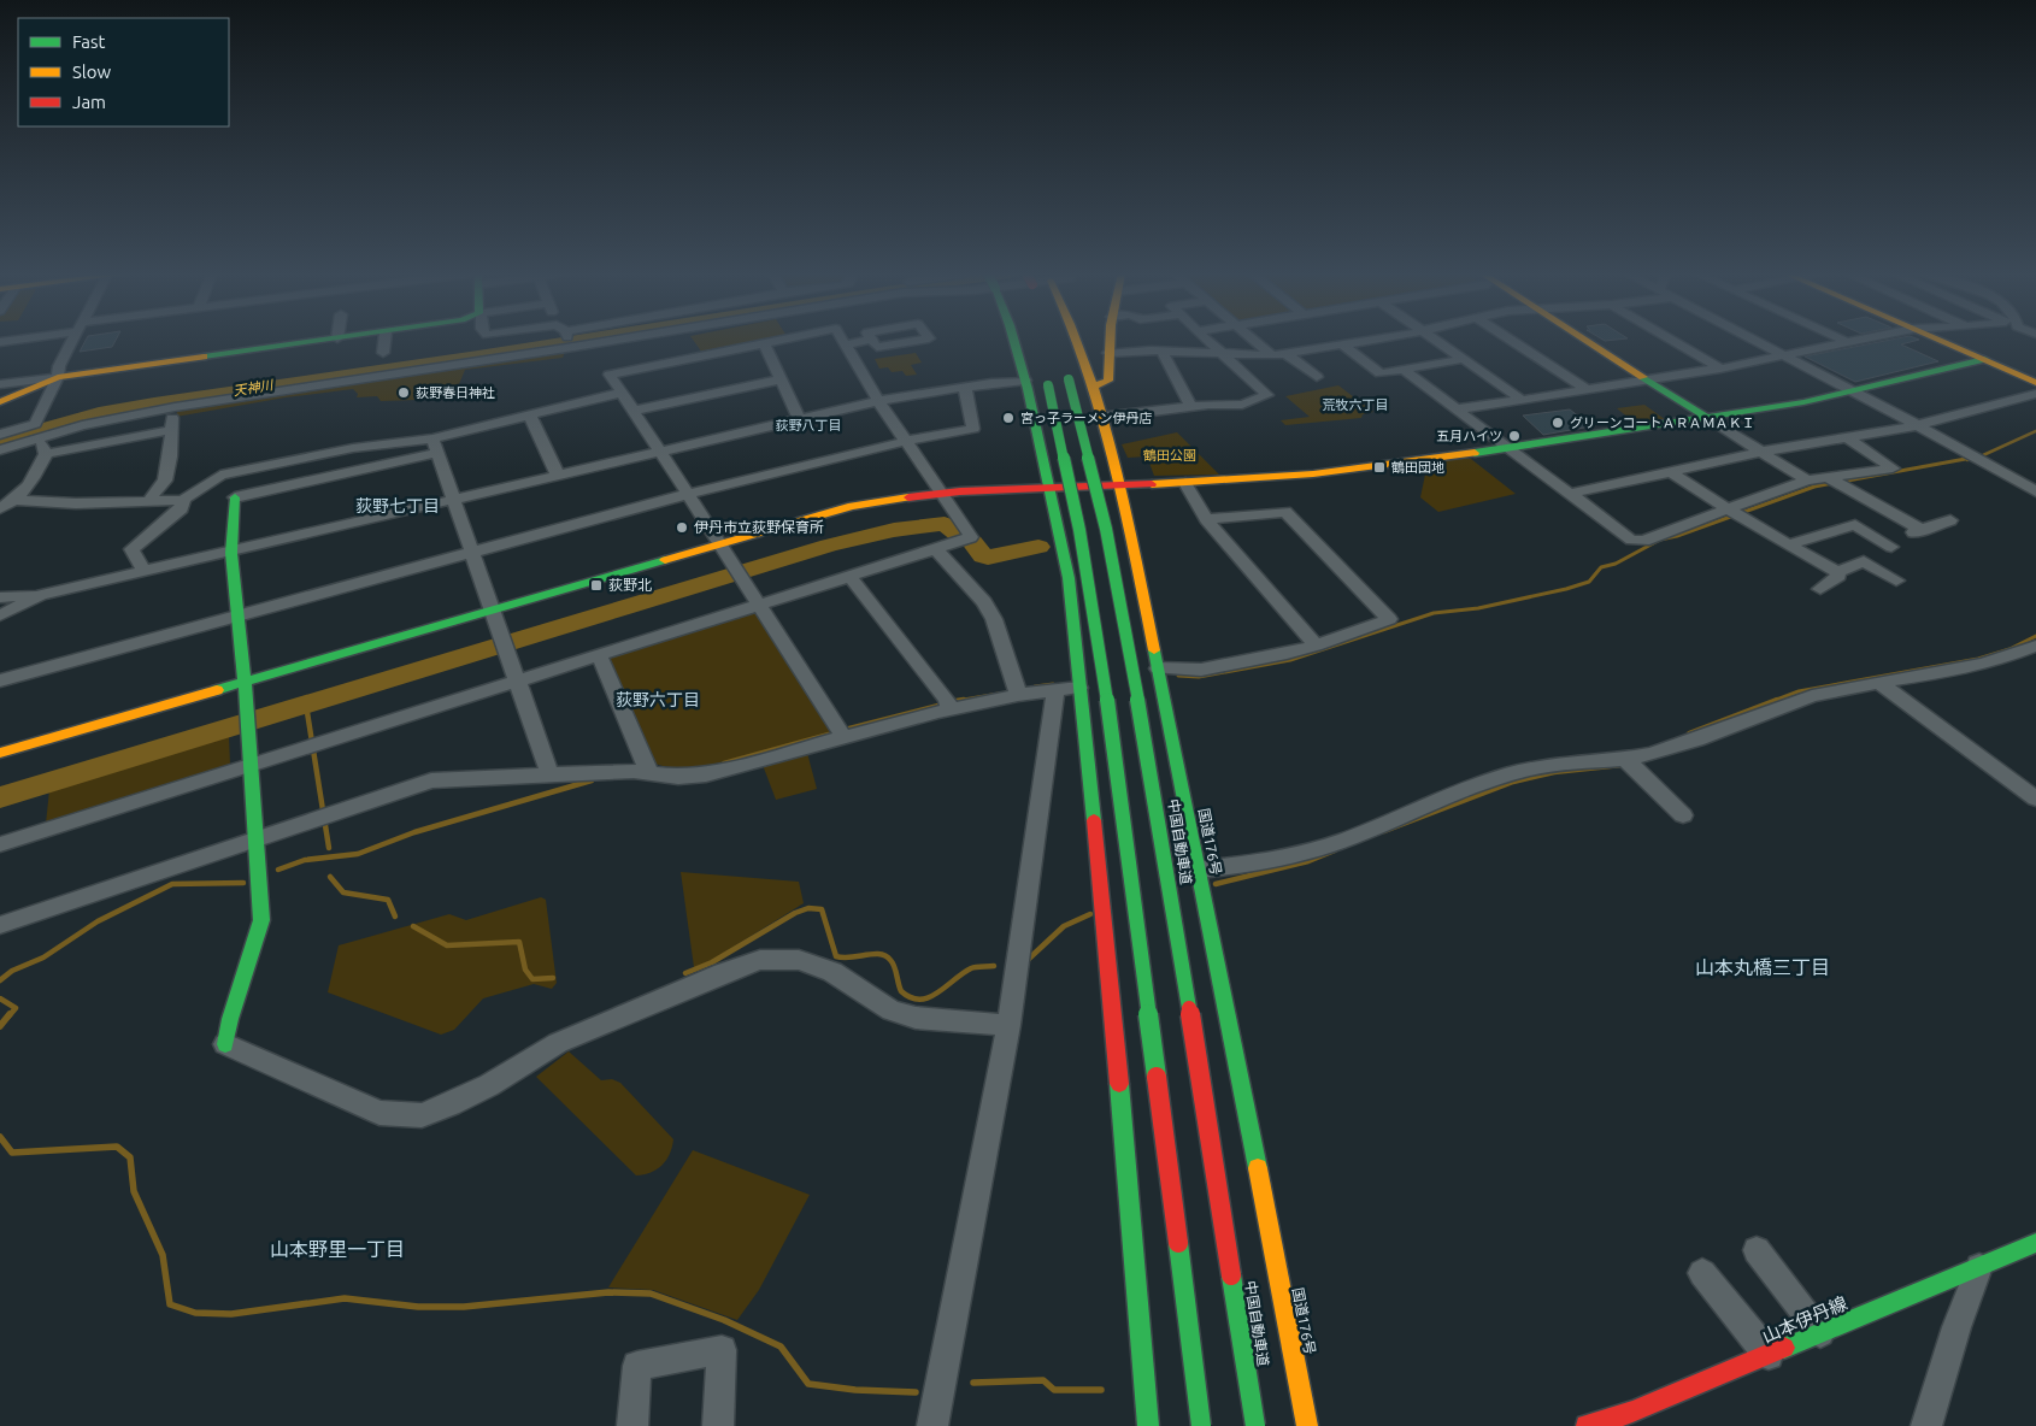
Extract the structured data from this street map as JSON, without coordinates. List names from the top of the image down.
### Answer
{
  "streets": {
    "main road": ["中国自動車道", "国道176号", "山本伊丹線"]
  },
  "districts": [
    "荒牧六丁目",
    "荻野八丁目",
    "荻野七丁目",
    "荻野六丁目",
    "山本丸橋三丁目",
    "山本野里一丁目"
  ],
  "water": ["天神川"],
  "parks": ["鶴田公園"],
  "places": {
    "other": [
      "荻野春日神社",
      "宮っ子ラーメン伊丹店",
      "グリーンコートＡＲＡＭＡＫＩ",
      "五月ハイツ",
      "伊丹市立荻野保育所"
    ],
    "transit": ["鶴田団地", "荻野北"]
  },
  "legend": ["Fast", "Slow", "Jam"]
}
